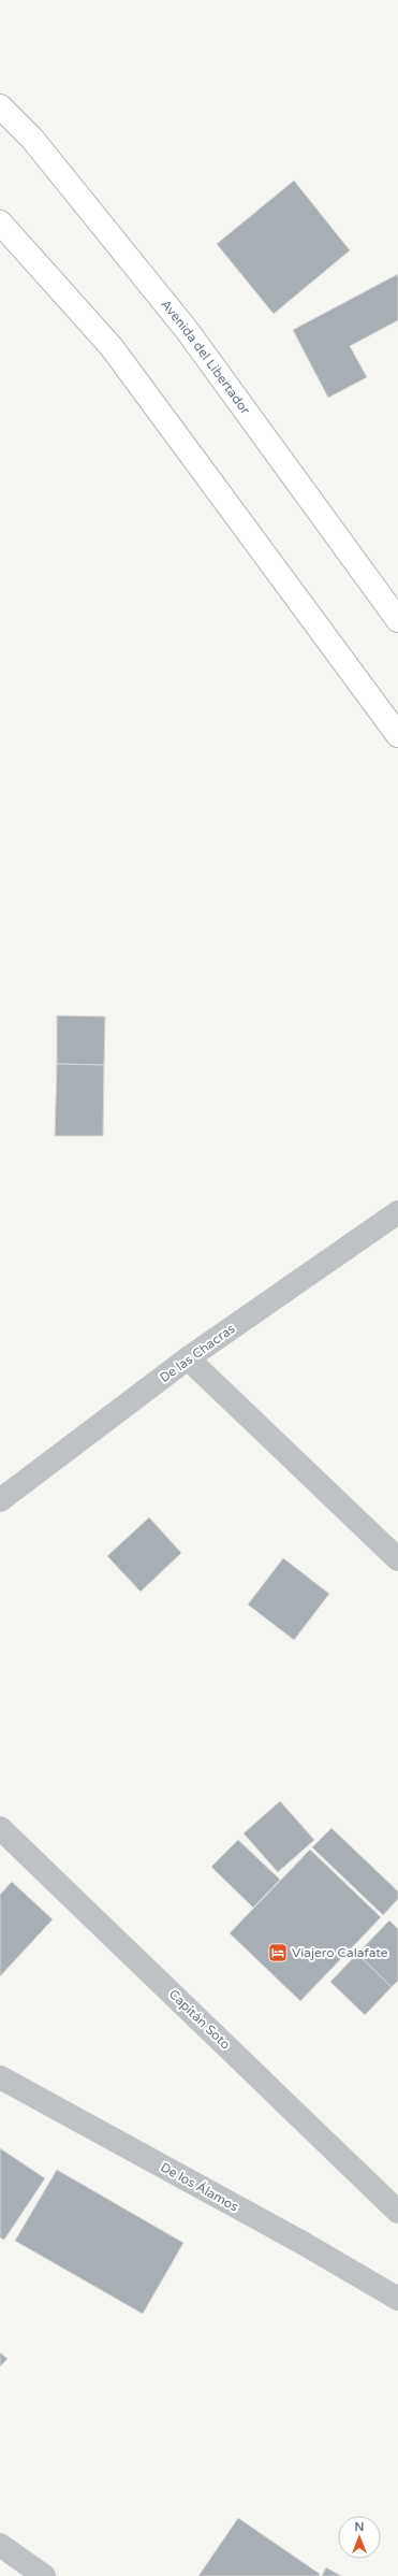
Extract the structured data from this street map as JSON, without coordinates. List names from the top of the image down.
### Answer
{
  "streets": {
    "main road": ["Avenida del Libertador"],
    "street": ["De las Chacras", "Capitán Soto", "De los Álamos"]
  },
  "places": {
    "hotel": ["Viajero Calafate"]
  },
  "north": "top"
}
